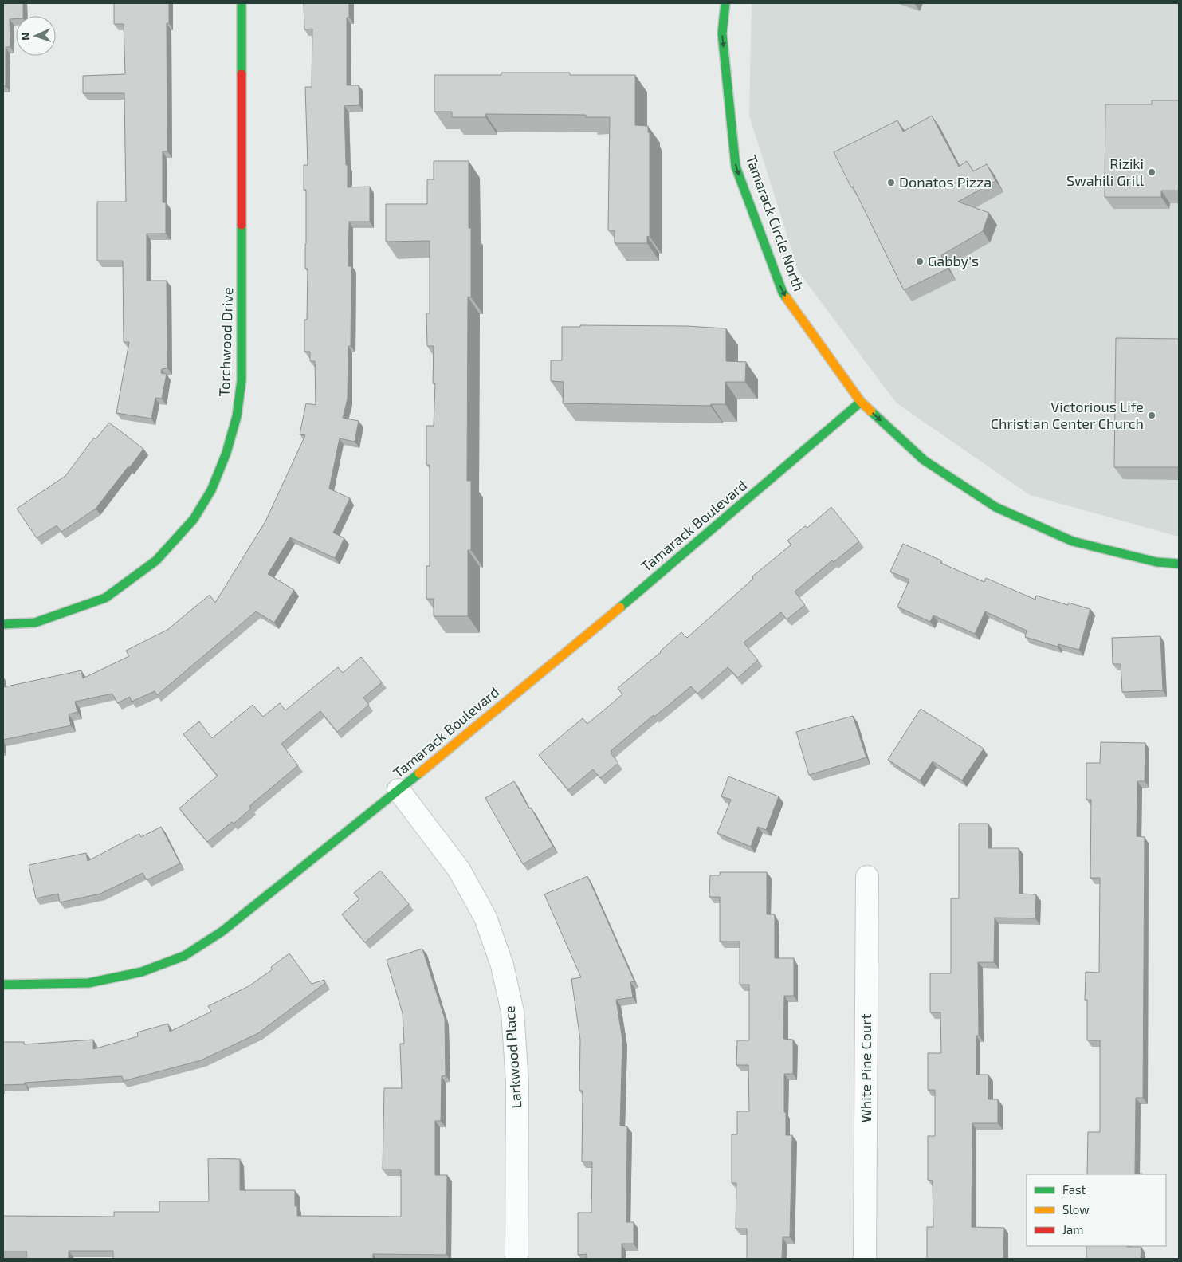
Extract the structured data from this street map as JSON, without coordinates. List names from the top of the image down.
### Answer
{
  "streets": {
    "street": [
      "Tamarack Circle North",
      "Torchwood Drive",
      "Tamarack Boulevard",
      "Larkwood Place",
      "White Pine Court"
    ]
  },
  "crossings": [
    ["Tamarack Circle North", "Tamarack Boulevard"],
    ["Tamarack Boulevard", "Larkwood Place"]
  ],
  "one_way": ["Tamarack Circle North"],
  "places": [
    "Riziki Swahili Grill",
    "Donatos Pizza",
    "Gabby's",
    "Victorious Life Christian Center Church"
  ],
  "legend": ["Fast", "Slow", "Jam"],
  "north": "left"
}
